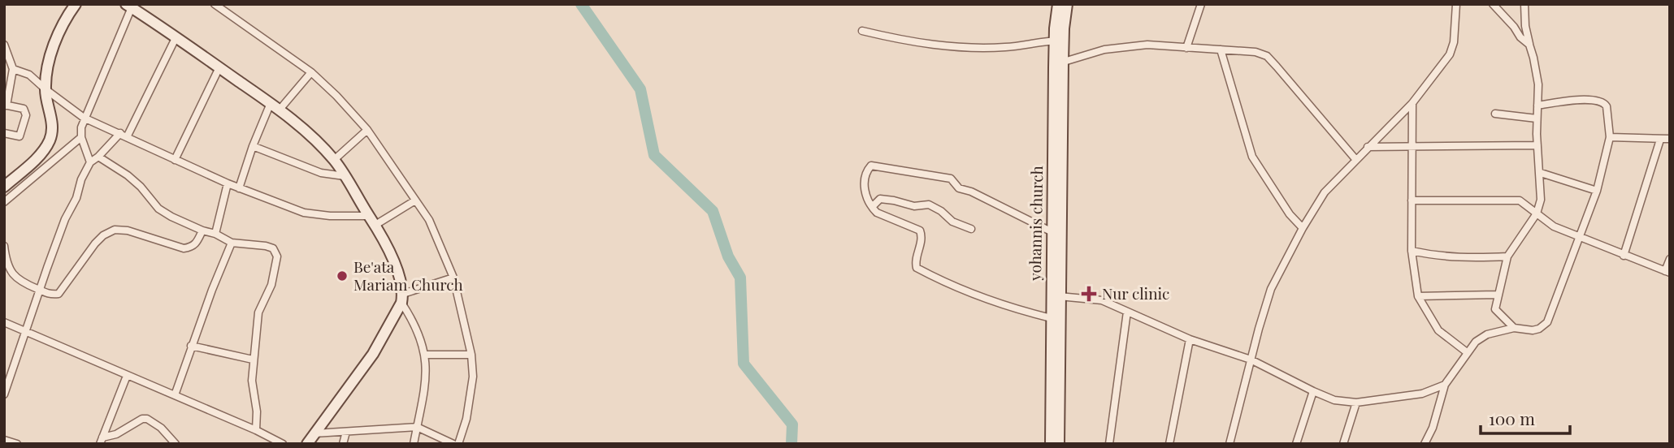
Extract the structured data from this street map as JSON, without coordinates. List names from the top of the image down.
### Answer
{
  "places": {
    "other": ["Be'ata Mariam Church"],
    "health": ["Nur clinic"]
  },
  "scale_bar": "100 m"
}
